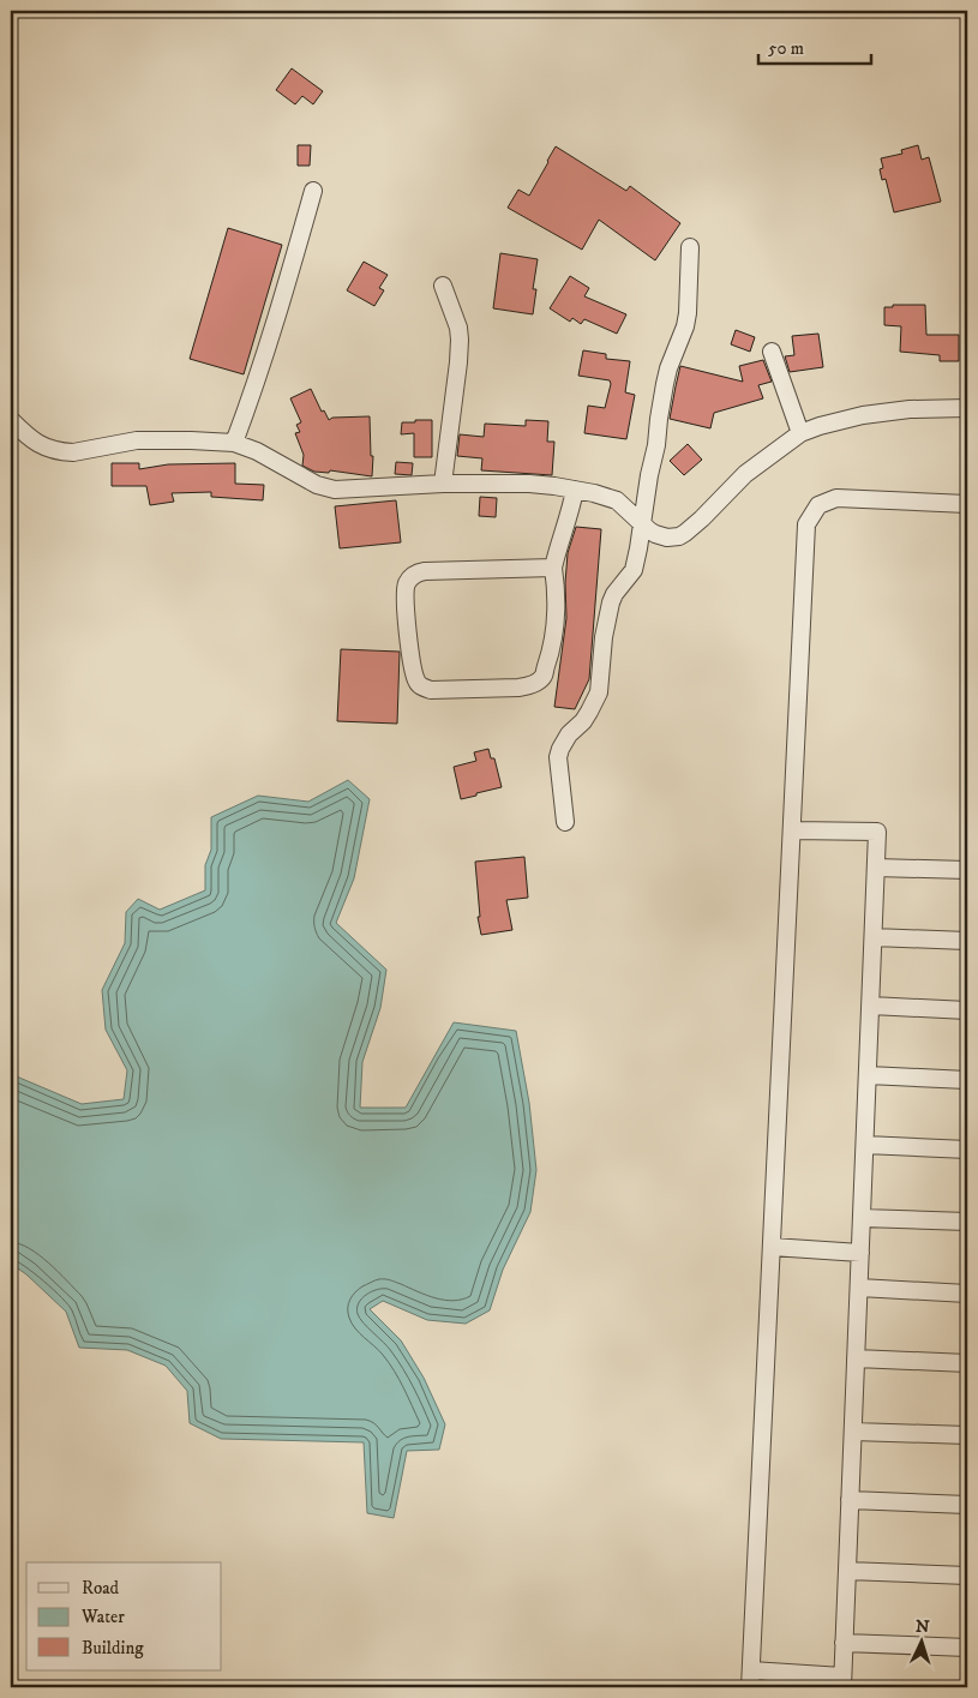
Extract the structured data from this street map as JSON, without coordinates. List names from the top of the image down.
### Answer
{
  "legend": ["Road", "Water", "Building"],
  "scale_bar": "50 m",
  "north": "top"
}
